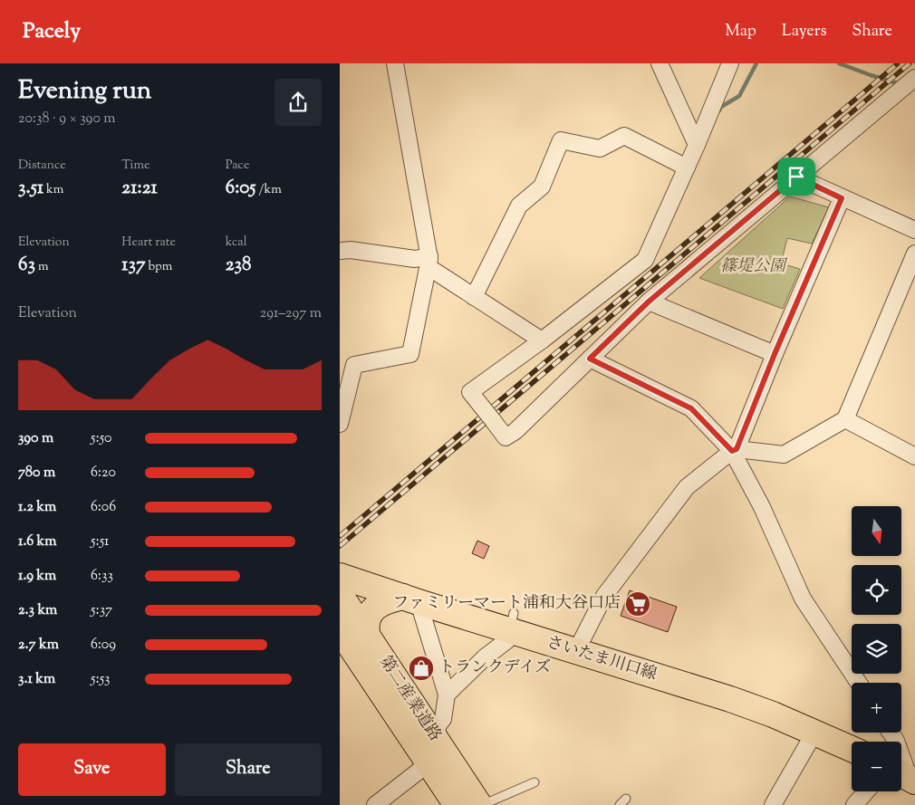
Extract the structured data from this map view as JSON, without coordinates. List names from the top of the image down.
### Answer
{
  "streets": {
    "main road": ["さいたま川口線", "第二産業道路"]
  },
  "parks": ["篠堤公園"],
  "places": {
    "supermarket": ["ファミリーマート浦和大谷口店"],
    "shop": ["トランクデイズ"]
  },
  "north": "bottom",
  "page": {
    "header": "Pacely",
    "nav": ["Map", "Layers", "Share"],
    "heading": ["Evening run", "20:38 · 9 × 390 m"],
    "stats": [
      ["Distance", "3.51 km"],
      ["Time", "21:21"],
      ["Pace", "6:05 /km"],
      ["Elevation", "63 m"],
      ["Heart rate", "137 bpm"],
      ["kcal", "238"]
    ],
    "chart": ["Elevation", "291–297 m"],
    "list": [
      {
        "name": "390 m",
        "note": "5:50"
      },
      {
        "name": "780 m",
        "note": "6:20"
      },
      {
        "name": "1.2 km",
        "note": "6:06"
      },
      {
        "name": "1.6 km",
        "note": "5:51"
      },
      {
        "name": "1.9 km",
        "note": "6:33"
      },
      {
        "name": "2.3 km",
        "note": "5:37"
      },
      {
        "name": "2.7 km",
        "note": "6:09"
      },
      {
        "name": "3.1 km",
        "note": "5:53"
      }
    ],
    "map_buttons": ["+", "−"],
    "buttons": ["Save", "Share"]
  }
}
